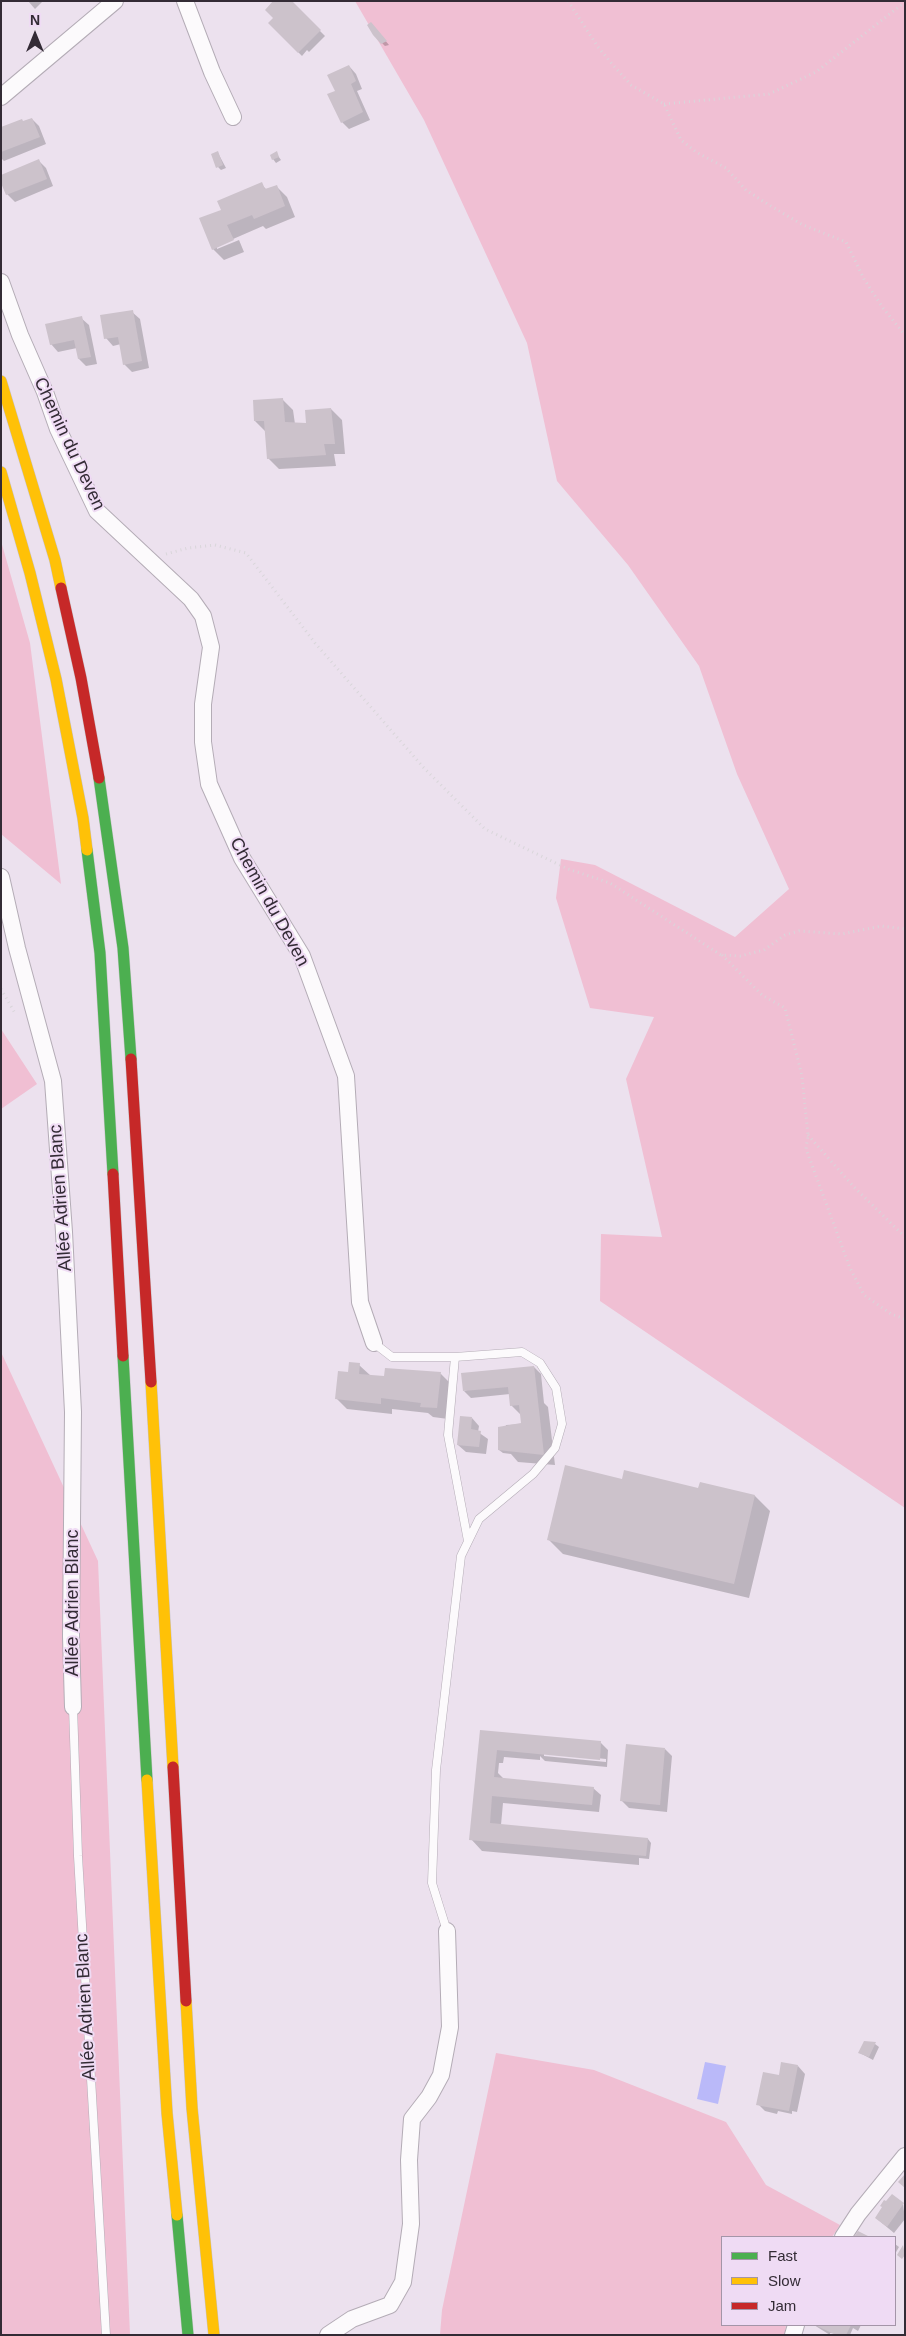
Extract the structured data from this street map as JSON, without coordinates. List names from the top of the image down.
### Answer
{
  "streets": {
    "street": ["Chemin du Deven", "Allée Adrien Blanc"]
  },
  "legend": ["Fast", "Slow", "Jam"],
  "north": "top"
}
